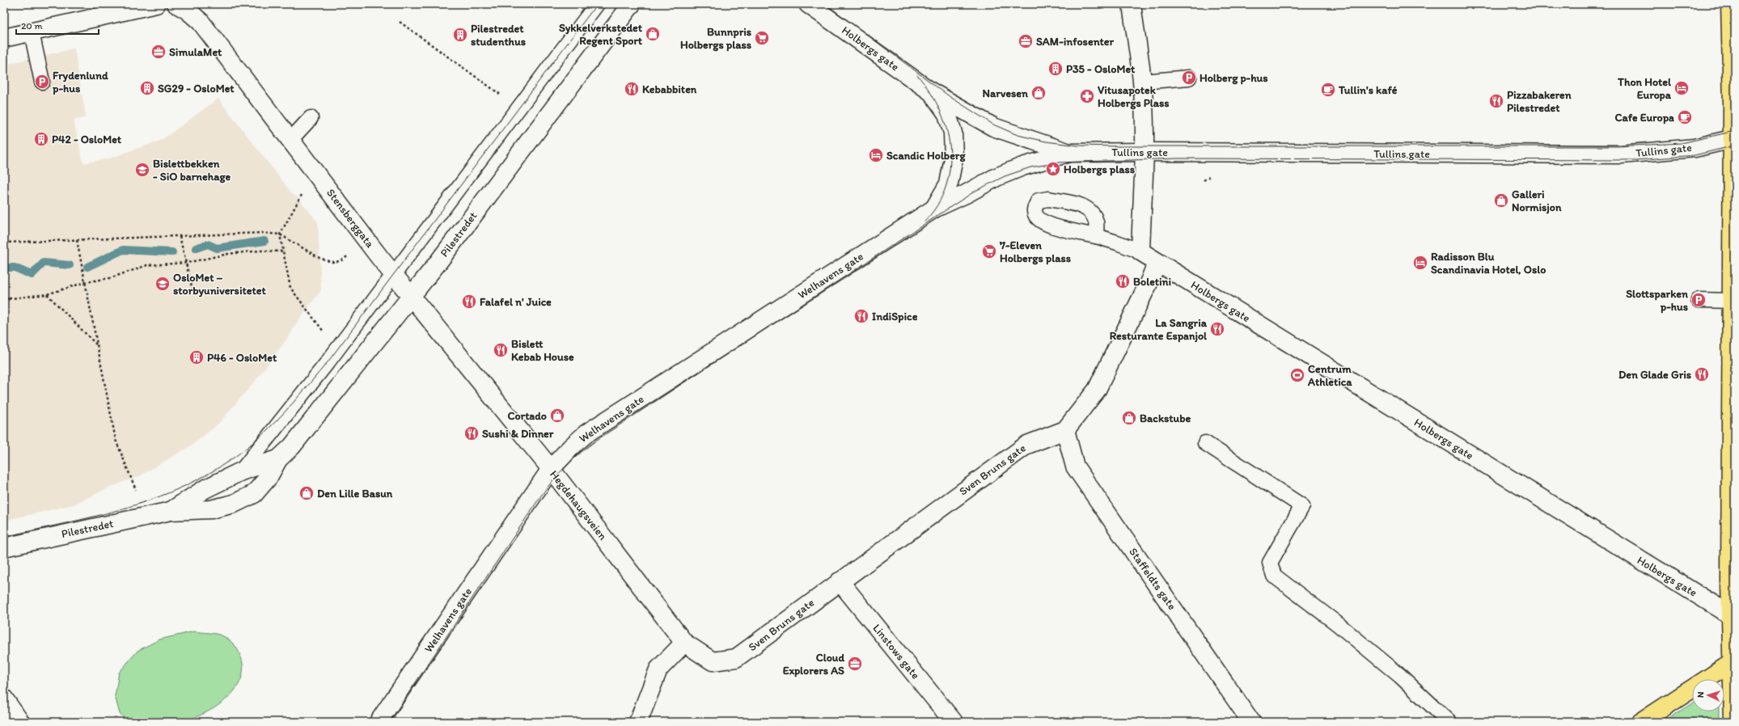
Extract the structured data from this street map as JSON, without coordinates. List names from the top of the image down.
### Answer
{
  "streets": {
    "street": [
      "Holbergs gate",
      "Tullins gate",
      "Stensberggata",
      "Pilestredet",
      "Welhavens gate",
      "Sven Bruns gate",
      "Hegdehaugsveien",
      "Staffeldts gate",
      "Linstows gate"
    ]
  },
  "crossings": [
    ["Stensberggata", "Pilestredet"],
    ["Stensberggata", "Hegdehaugsveien"],
    ["Pilestredet", "Hegdehaugsveien"],
    ["Welhavens gate", "Hegdehaugsveien"],
    ["Sven Bruns gate", "Hegdehaugsveien"],
    ["Sven Bruns gate", "Staffeldts gate"],
    ["Sven Bruns gate", "Linstows gate"]
  ],
  "places": {
    "shop": [
      "Sykkelverkstedet Regent Sport",
      "Narvesen",
      "Galleri Normisjon",
      "Cortado",
      "Backstube",
      "Den Lille Basun"
    ],
    "building": [
      "Pilestredet studenthus",
      "P35 - OsloMet",
      "SG29 - OsloMet",
      "P42 - OsloMet",
      "P46 - OsloMet"
    ],
    "supermarket": ["Bunnpris Holbergs plass", "7-Eleven Holbergs plass"],
    "office": ["SAM-infosenter", "SimulaMet", "Cloud Explorers AS"],
    "parking": ["Holberg p-hus", "Frydenlund p-hus", "Slottsparken p-hus"],
    "hotel": ["Thon Hotel Europa", "Scandic Holberg", "Radisson Blu Scandinavia Hotel, Oslo"],
    "restaurant": [
      "Kebabbiten",
      "Pizzabakeren Pilestredet",
      "Boletini",
      "Falafel n' Juice",
      "IndiSpice",
      "La Sangria Resturante Espanjol",
      "Bislett Kebab House",
      "Den Glade Gris",
      "Sushi & Dinner"
    ],
    "cafe": ["Tullin's kafé", "Cafe Europa"],
    "pharmacy": ["Vitusapotek Holbergs Plass"],
    "place": ["Holbergs plass"],
    "school or university": ["Bislettbekken - SiO barnehage", "OsloMet – storbyuniversitetet"],
    "sports": ["Centrum Athletica"]
  },
  "scale_bar": "20 m",
  "north": "left"
}
